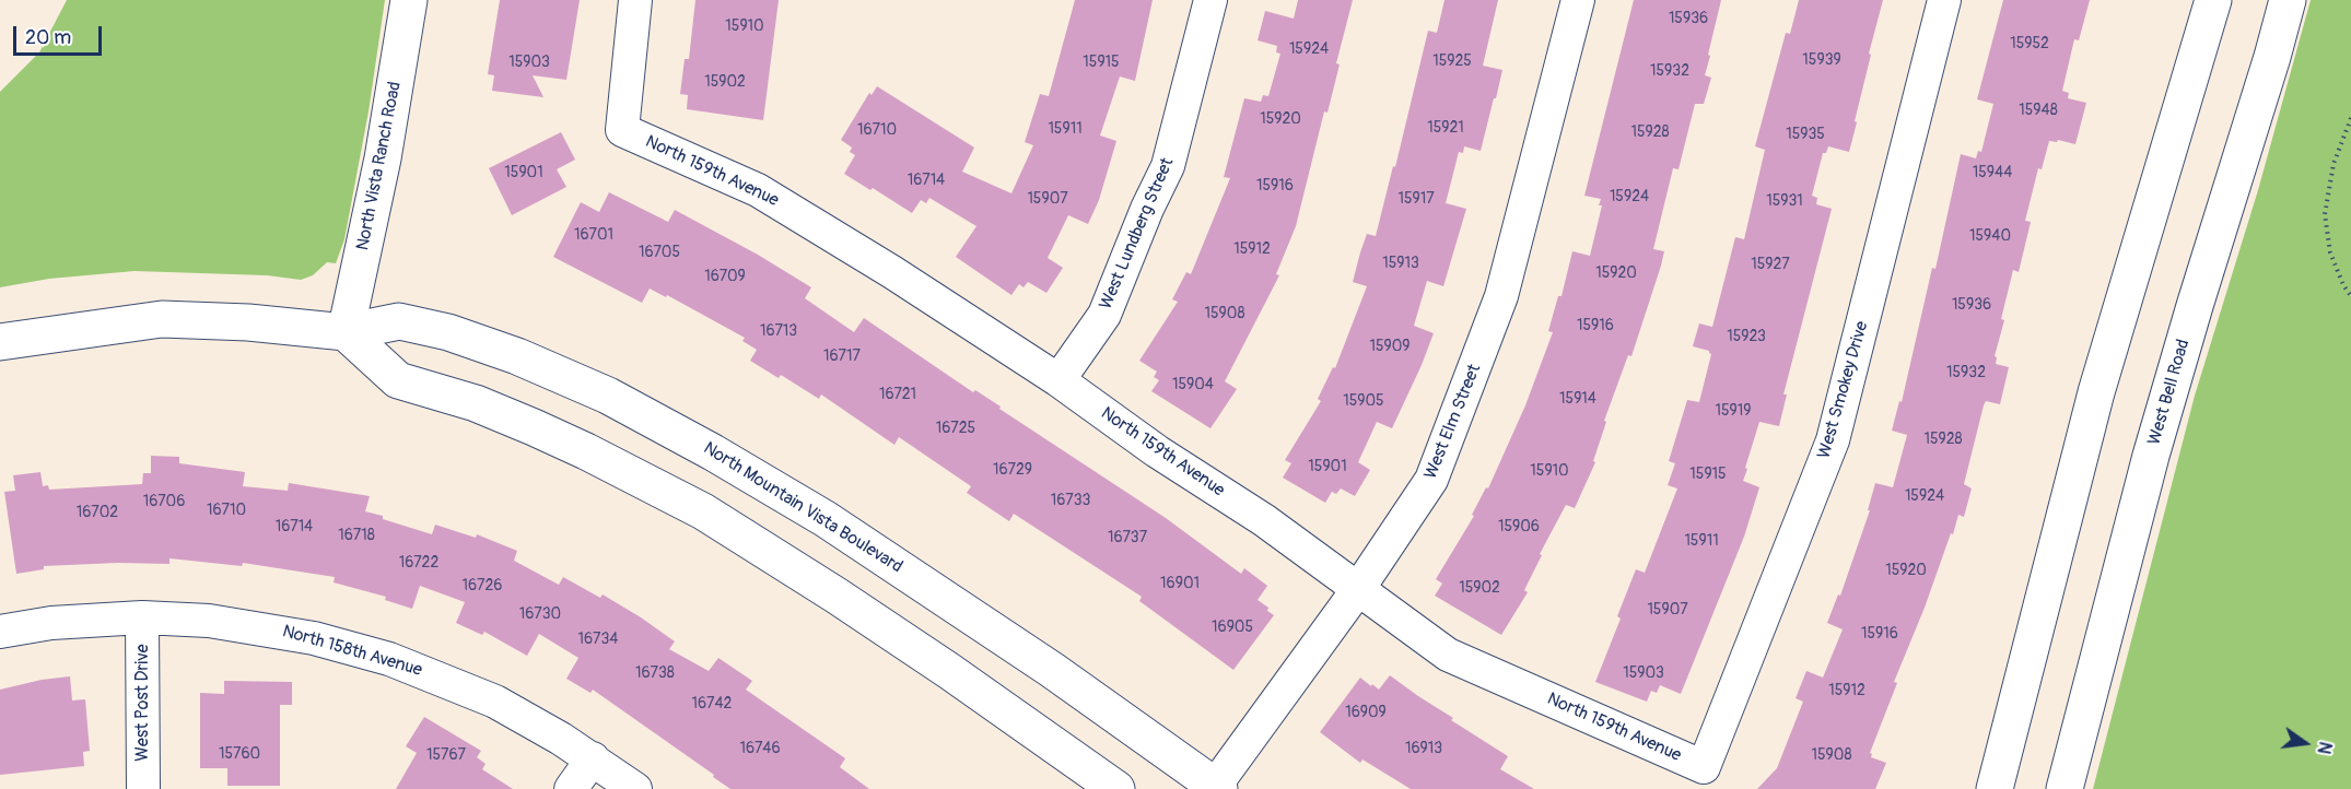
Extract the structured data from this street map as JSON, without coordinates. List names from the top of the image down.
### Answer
{
  "streets": {
    "street": [
      "North Vista Ranch Road",
      "North 159th Avenue",
      "West Lundberg Street",
      "West Smokey Drive",
      "West Bell Road",
      "West Elm Street",
      "North Mountain Vista Boulevard",
      "North 158th Avenue",
      "West Post Drive"
    ]
  },
  "crossings": [
    ["North Vista Ranch Road", "North Mountain Vista Boulevard"],
    ["North 159th Avenue", "West Lundberg Street"],
    ["North 159th Avenue", "West Smokey Drive"],
    ["North 159th Avenue", "West Elm Street"],
    ["West Elm Street", "North Mountain Vista Boulevard"],
    ["North 158th Avenue", "West Post Drive"]
  ],
  "house_numbers": [
    "15936",
    "15910",
    "15952",
    "15924",
    "15939",
    "15925",
    "15903",
    "15915",
    "15932",
    "15902",
    "15948",
    "15920",
    "15921",
    "15911",
    "16710",
    "15928",
    "15935",
    "15901",
    "15944",
    "16714",
    "15916",
    "15924",
    "15907",
    "15917",
    "15931",
    "16701",
    "15940",
    "15912",
    "16705",
    "15913",
    "15927",
    "15920",
    "16709",
    "15936",
    "15908",
    "15916",
    "16713",
    "15923",
    "15909",
    "16717",
    "15932",
    "15904",
    "16721",
    "15914",
    "15905",
    "15919",
    "16725",
    "15928",
    "15901",
    "16729",
    "15910",
    "15915",
    "15924",
    "16733",
    "16706",
    "16710",
    "16702",
    "16714",
    "15906",
    "16718",
    "16737",
    "15911",
    "16722",
    "15920",
    "16901",
    "16726",
    "15902",
    "15907",
    "16730",
    "16905",
    "15916",
    "16734",
    "16738",
    "15903",
    "15912",
    "16742",
    "16909",
    "16746",
    "16913",
    "15760",
    "15767",
    "15908"
  ],
  "scale_bar": "20 m",
  "north": "right"
}
